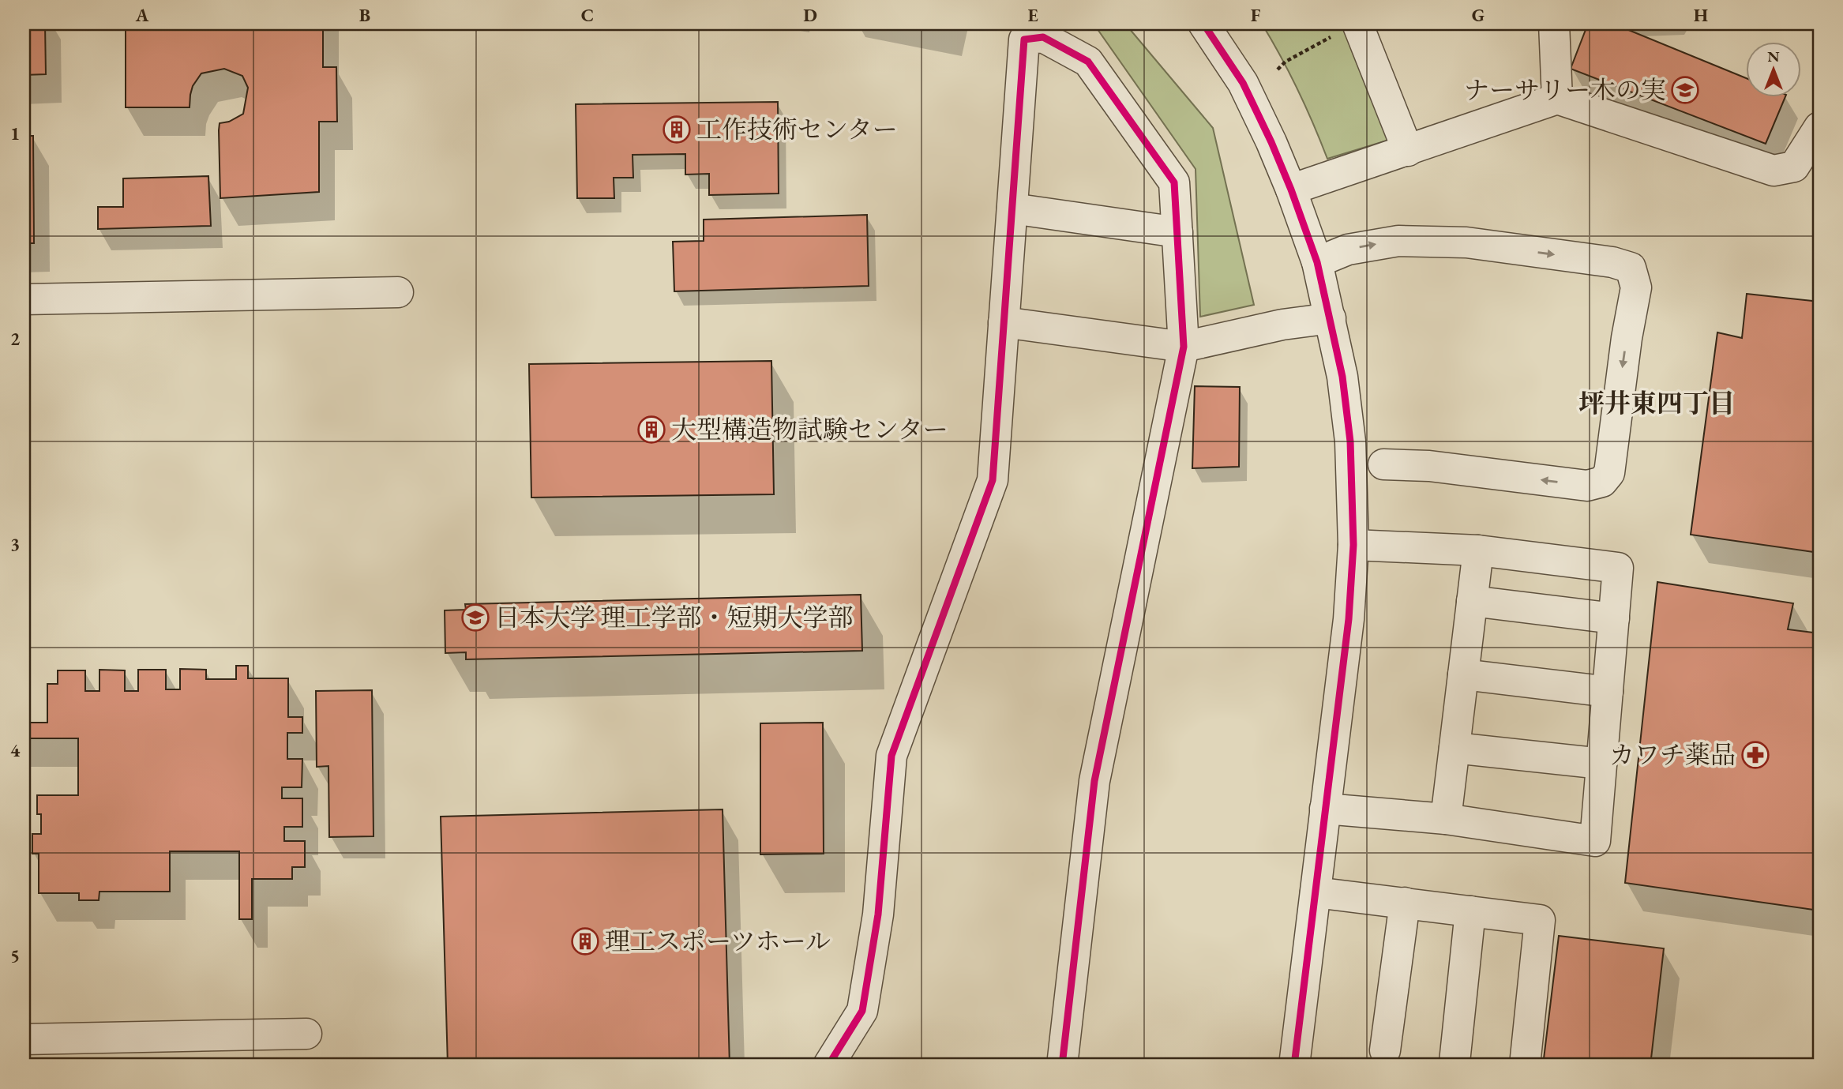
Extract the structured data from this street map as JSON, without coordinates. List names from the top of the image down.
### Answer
{
  "districts": ["坪井東四丁目"],
  "places": {
    "school or university": ["ナーサリー木の実", "日本大学 理工学部・短期大学部"],
    "building": ["工作技術センター", "大型構造物試験センター", "理工スポーツホール"],
    "pharmacy": ["カワチ薬品"]
  },
  "north": "top",
  "grid": {
    "columns": [
      "A",
      "B",
      "C",
      "D",
      "E",
      "F",
      "G",
      "H"
    ],
    "rows": [
      "1",
      "2",
      "3",
      "4",
      "5"
    ]
  }
}
